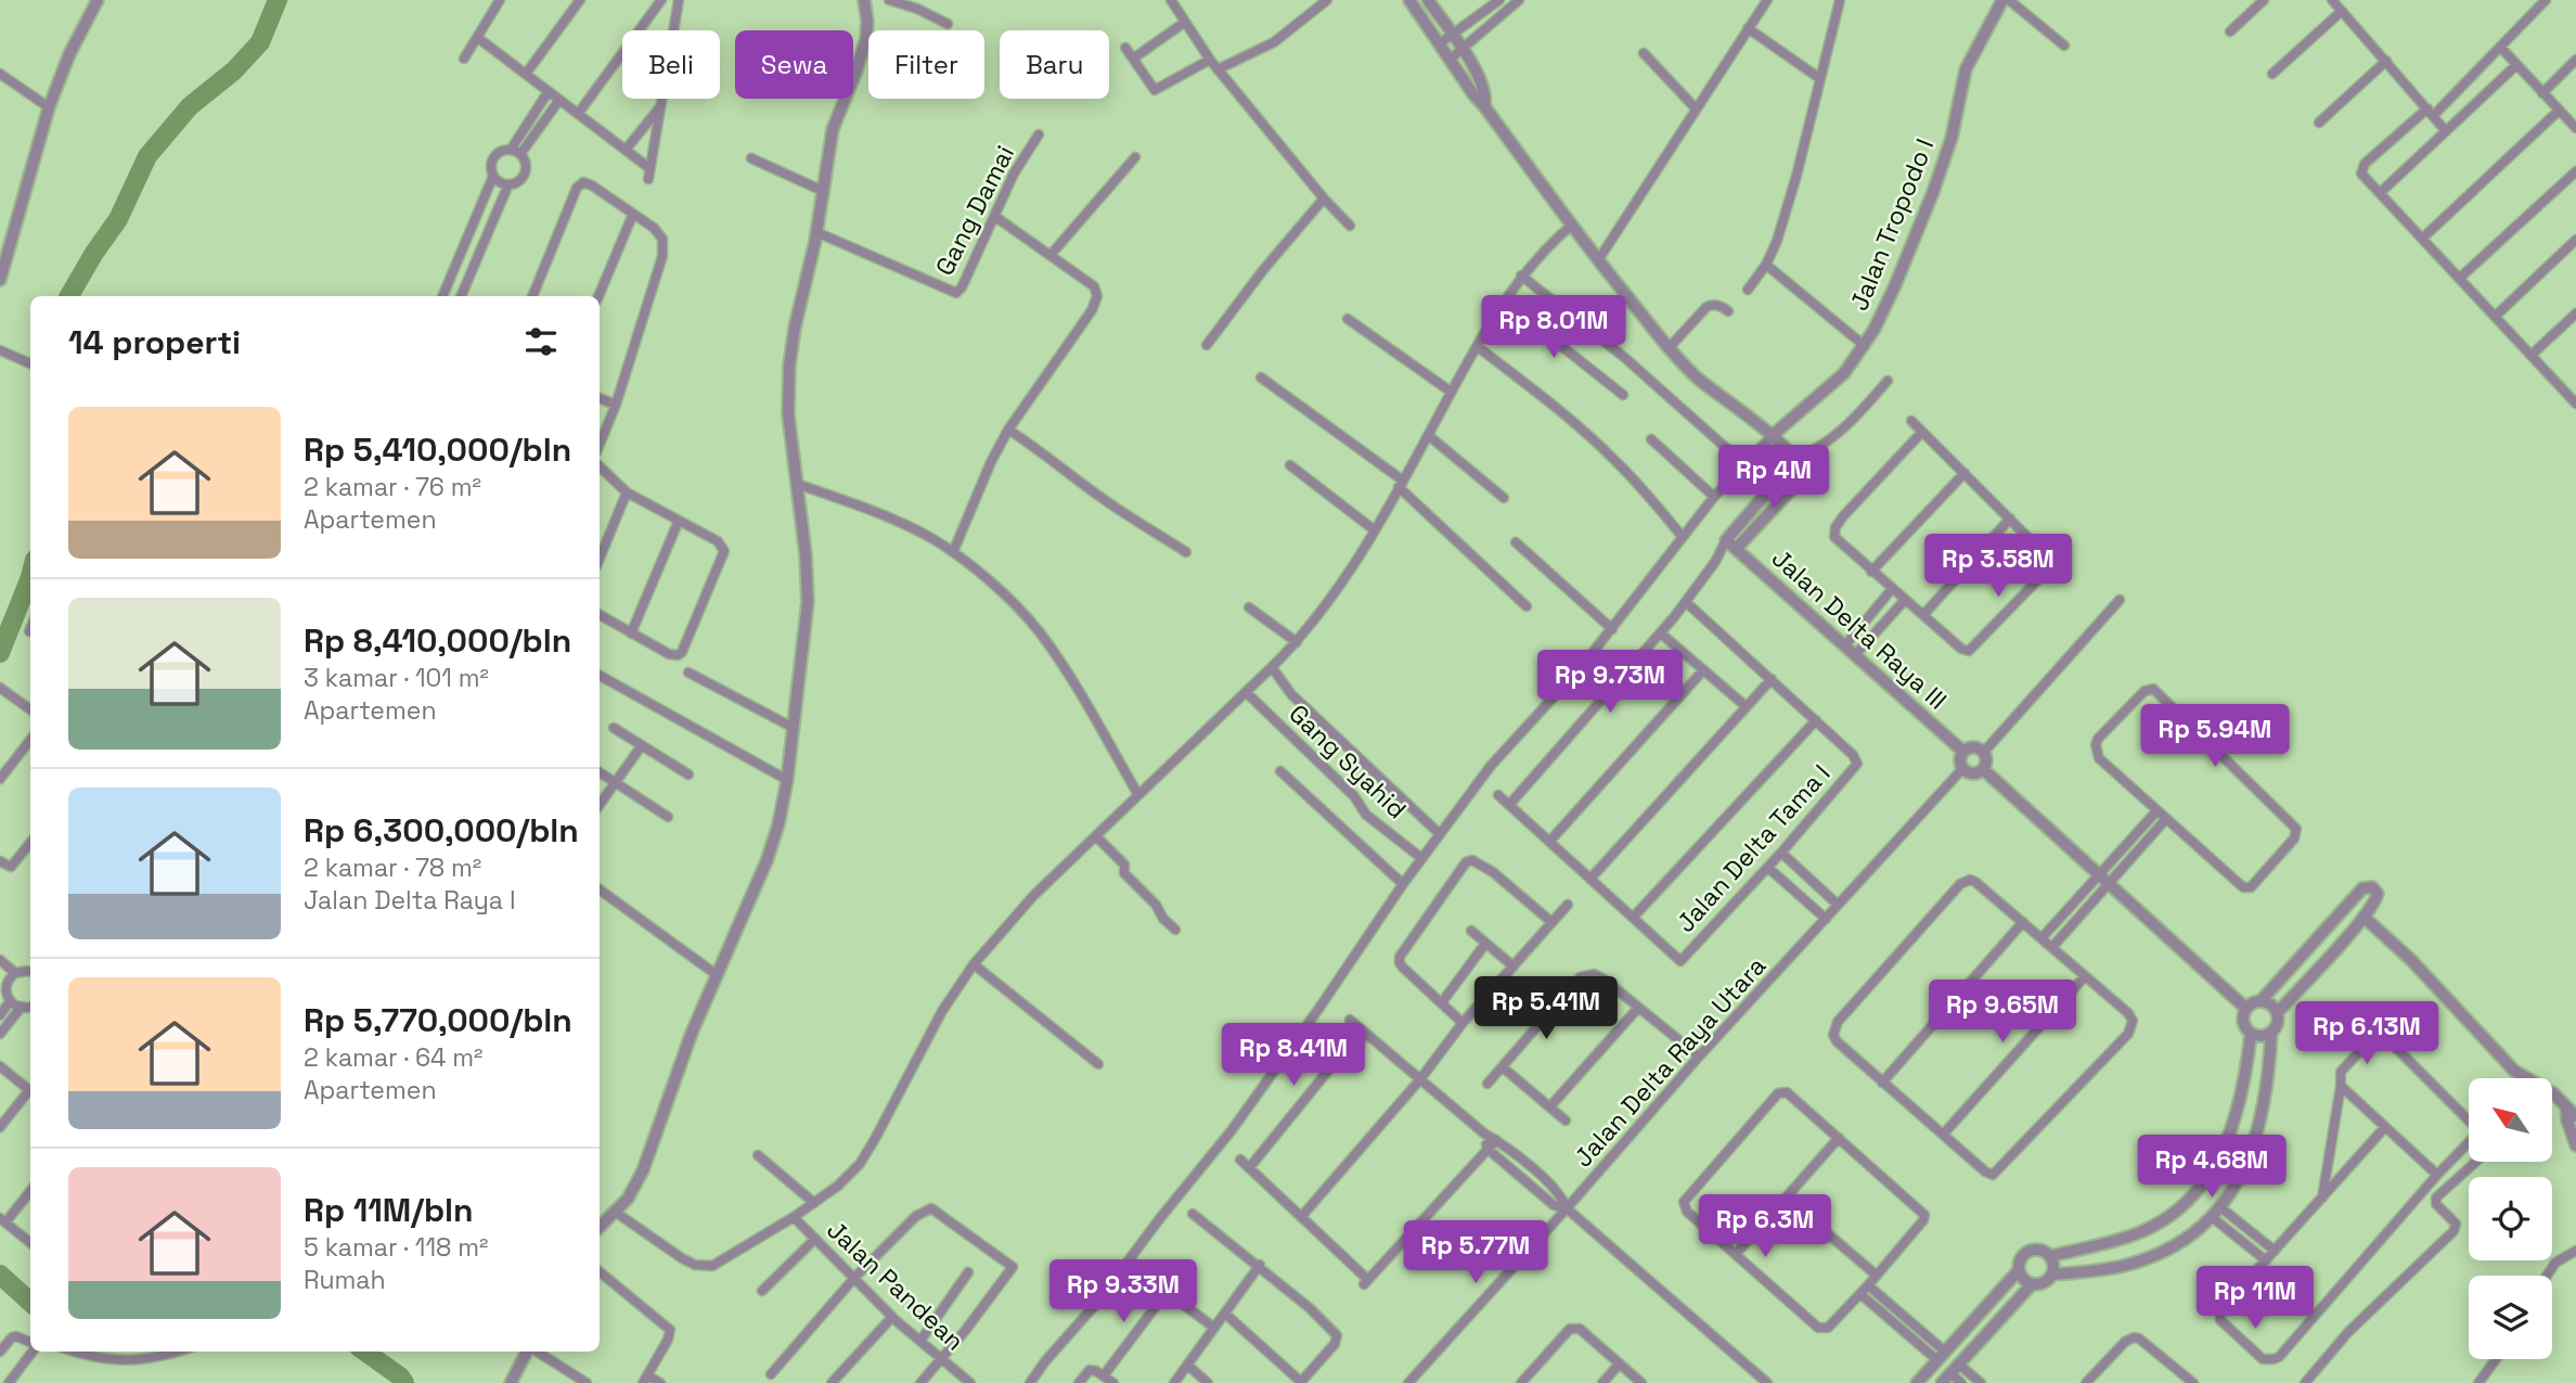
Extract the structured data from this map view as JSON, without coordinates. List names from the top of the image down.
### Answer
{
  "streets": {
    "street": [
      "Gang Damai",
      "Jalan Tropodo I",
      "Jalan Delta Raya III",
      "Gang Syahid",
      "Jalan Delta Tama I",
      "Jalan Delta Raya Utara",
      "Jalan Pandean"
    ]
  },
  "crossings": [
    ["Jalan Delta Raya III", "Jalan Delta Raya Utara"]
  ],
  "north": "top left",
  "page": {
    "chip": [
      "Beli",
      "Sewa",
      "Filter",
      "Baru"
    ],
    "price": [
      "Rp 8.01M",
      "Rp 4M",
      "Rp 3.58M",
      "Rp 9.73M",
      "Rp 5.94M",
      "Rp 5.41M",
      "Rp 9.65M",
      "Rp 6.13M",
      "Rp 8.41M",
      "Rp 4.68M",
      "Rp 6.3M",
      "Rp 5.77M",
      "Rp 9.33M",
      "Rp 11M"
    ],
    "heading": "14 properti",
    "list": [
      {
        "name": "Rp 5,410,000/bln",
        "note": "2 kamar · 76 m² · Apartemen"
      },
      {
        "name": "Rp 8,410,000/bln",
        "note": "3 kamar · 101 m² · Apartemen"
      },
      {
        "name": "Rp 6,300,000/bln",
        "note": "2 kamar · 78 m² · Jalan Delta Raya I"
      },
      {
        "name": "Rp 5,770,000/bln",
        "note": "2 kamar · 64 m² · Apartemen"
      },
      {
        "name": "Rp 11M/bln",
        "note": "5 kamar · 118 m² · Rumah"
      }
    ]
  }
}
